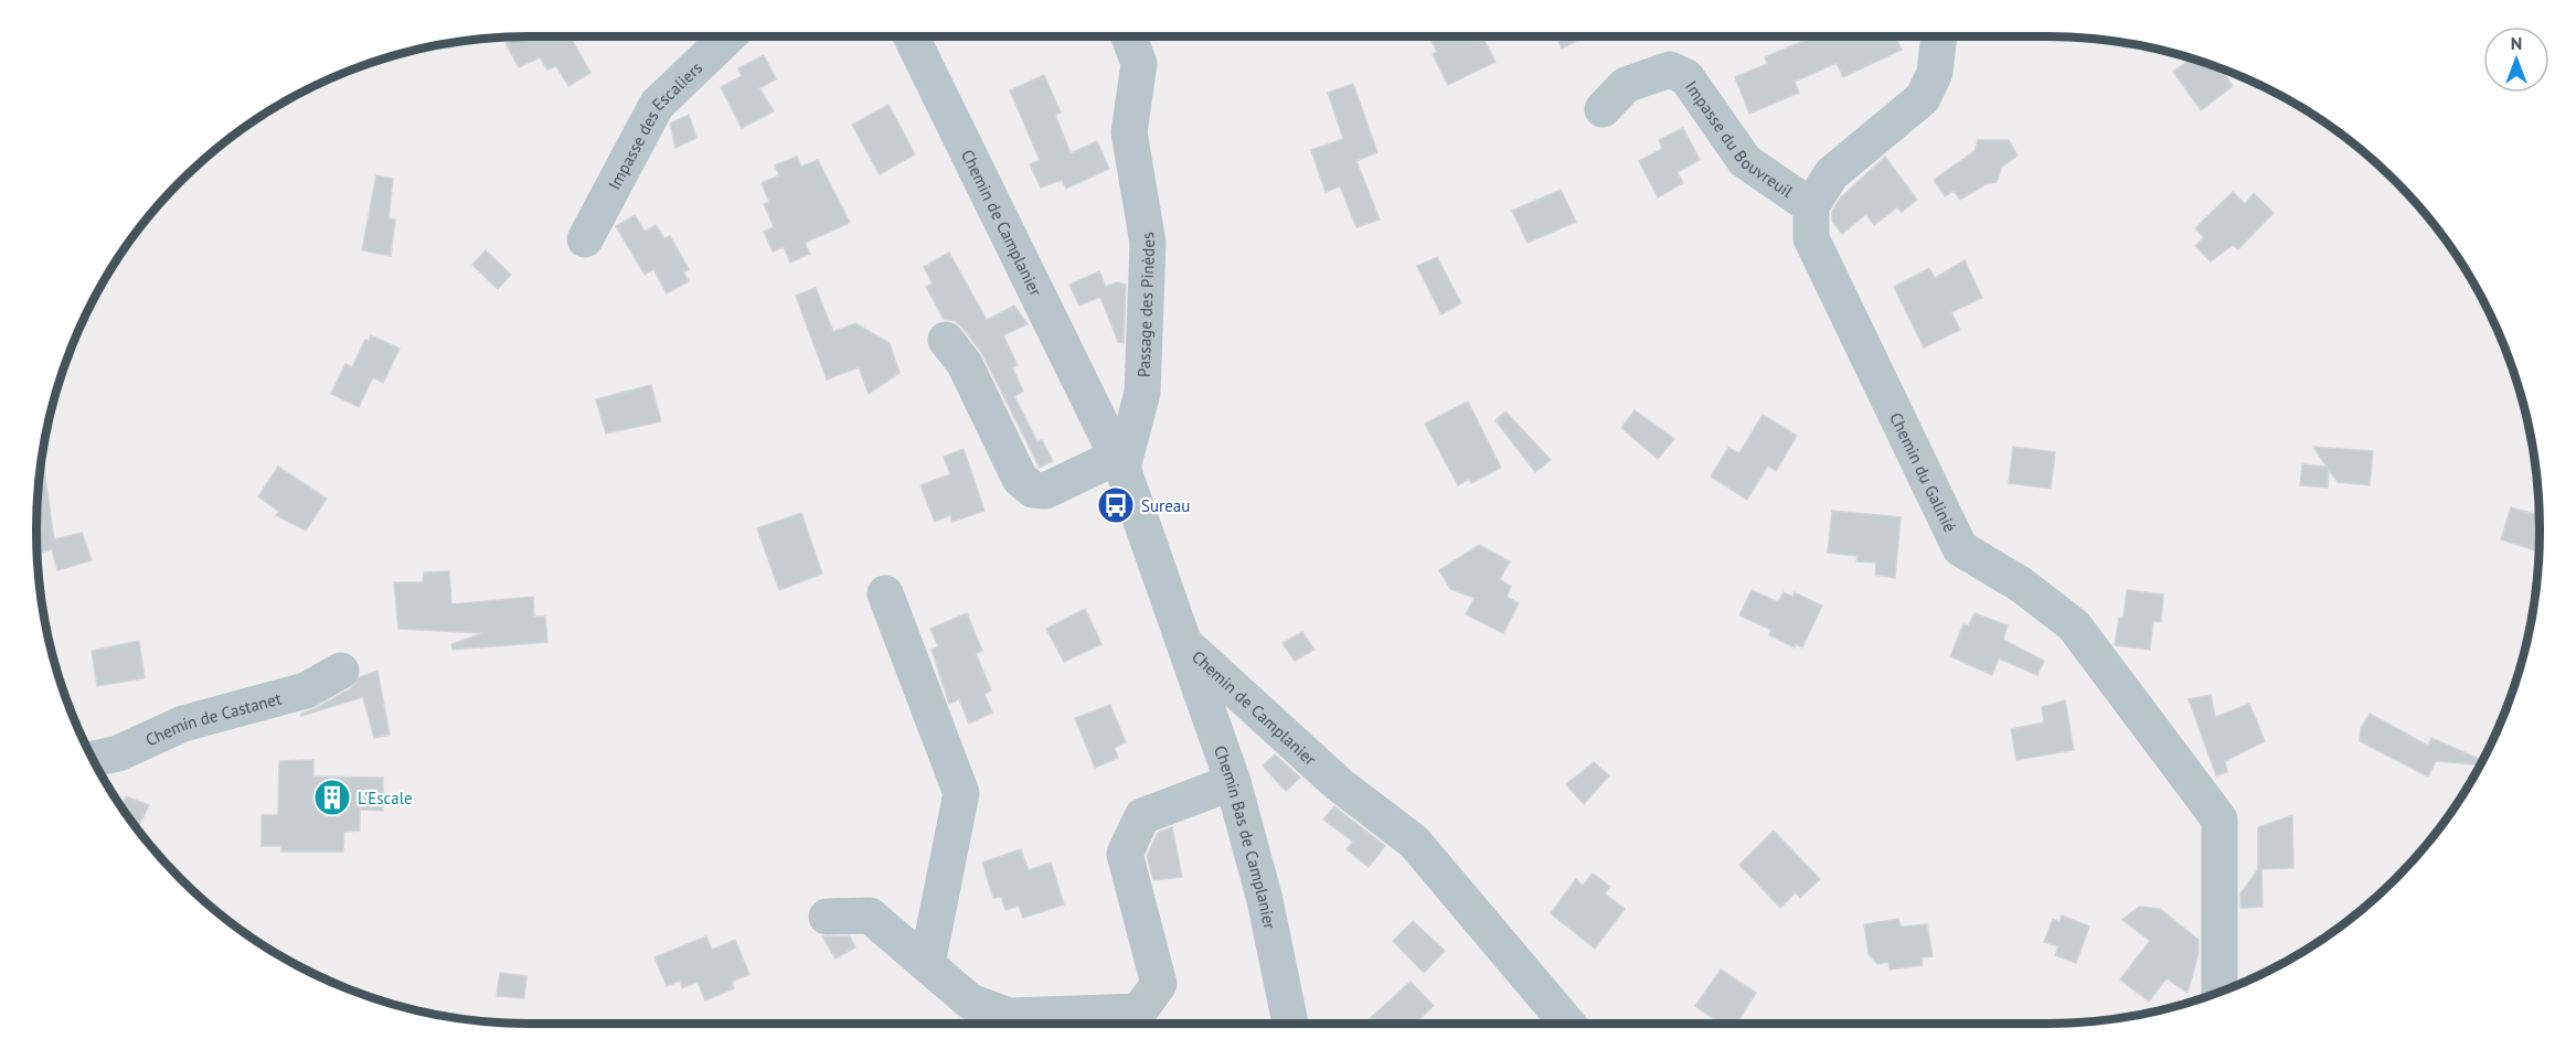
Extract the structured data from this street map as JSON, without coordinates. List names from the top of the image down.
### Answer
{
  "streets": {
    "street": [
      "Impasse des Escaliers",
      "Impasse du Bouvreuil",
      "Chemin de Camplanier",
      "Passage des Pinèdes",
      "Chemin du Galinié",
      "Chemin de Castanet",
      "Chemin Bas de Camplanier"
    ]
  },
  "crossings": [
    ["Impasse du Bouvreuil", "Chemin du Galinié"],
    ["Chemin de Camplanier", "Passage des Pinèdes"],
    ["Chemin de Camplanier", "Chemin Bas de Camplanier"]
  ],
  "places": {
    "bus stop": ["Sureau"],
    "building": ["L'Escale"]
  },
  "north": "top"
}
